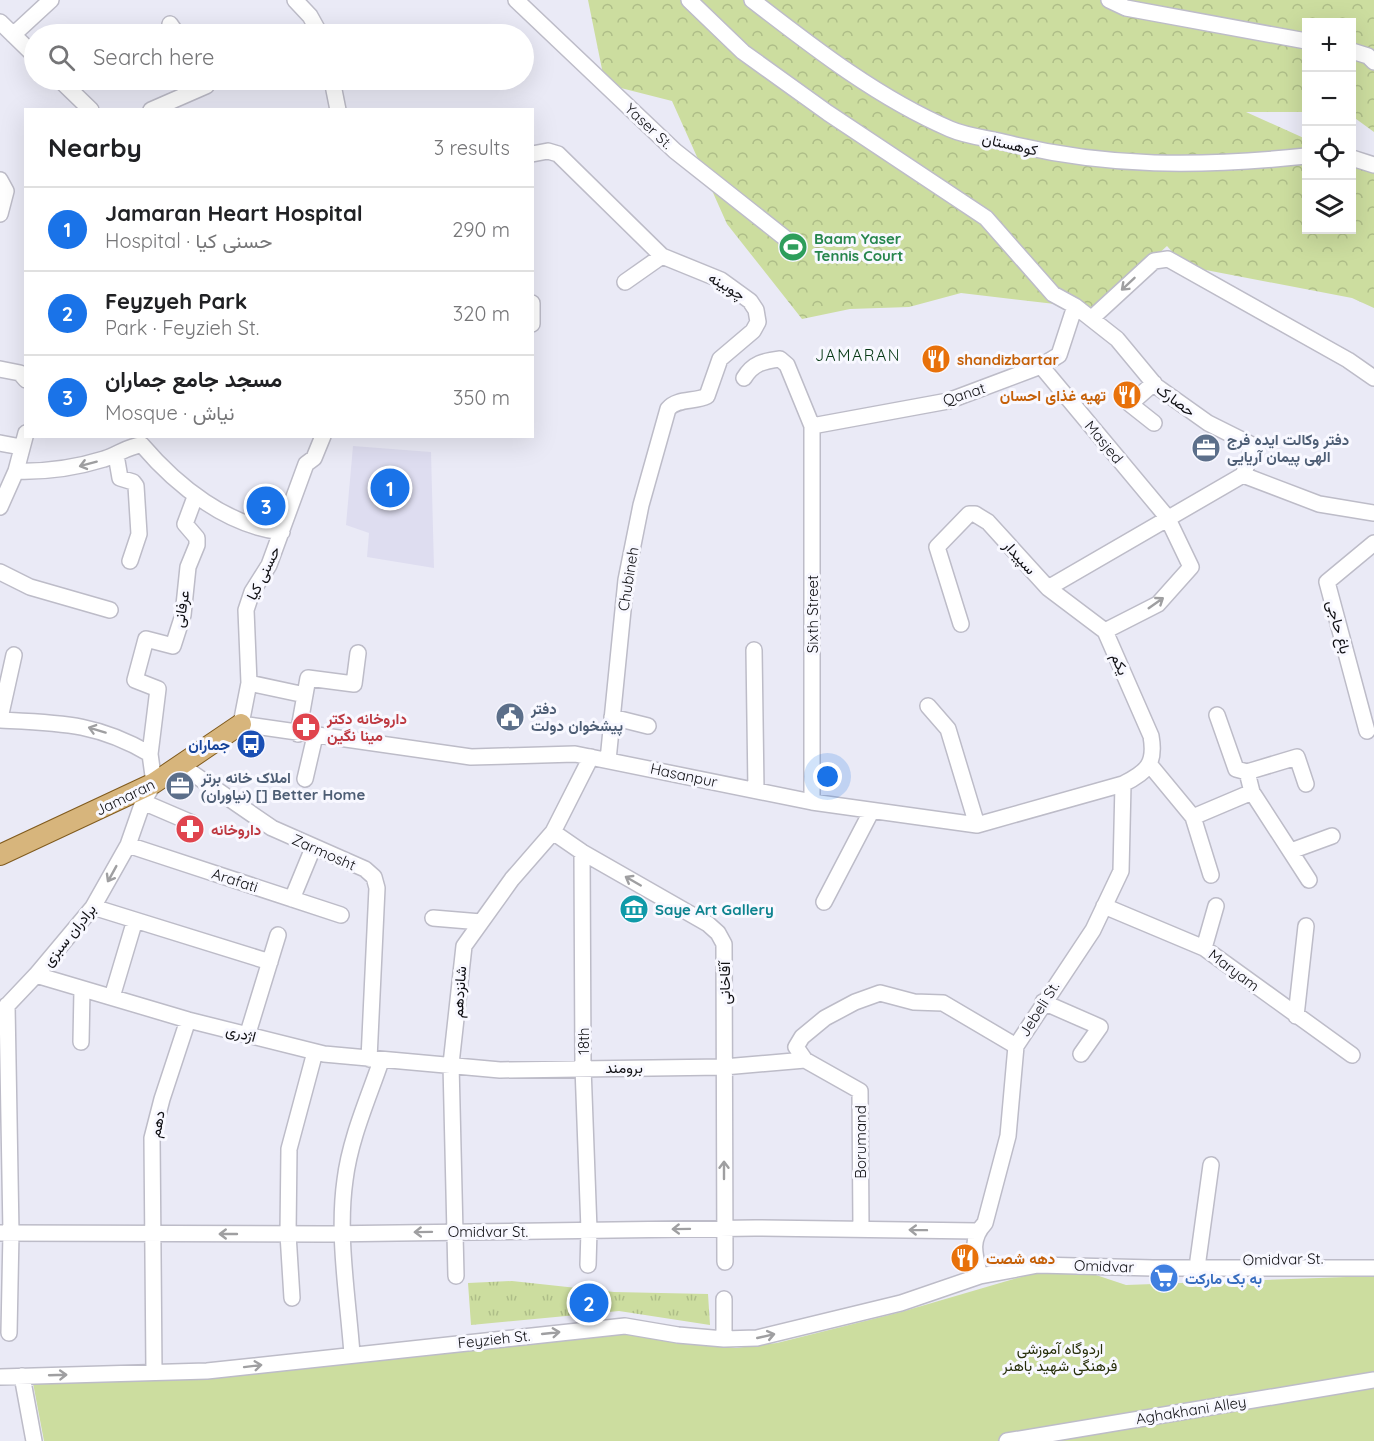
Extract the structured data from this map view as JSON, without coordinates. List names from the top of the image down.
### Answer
{
  "streets": {
    "main road": ["Jamaran"],
    "street": [
      "Yaser St.",
      "کوهستان",
      "Qanat",
      "حصارک",
      "Masjed",
      "سپیدار",
      "حسنی کیا",
      "Chubineh",
      "عرفانی",
      "Sixth Street",
      "باغ حاجی",
      "یکم",
      "Hasanpur",
      "Zarmosht",
      "Arafati",
      "برادران سبزی",
      "Maryam",
      "آقاخانی",
      "شانزدهم",
      "Jebeli St.",
      "اژدری",
      "18th",
      "برومند",
      "دهم",
      "Borumand",
      "Omidvar St.",
      "Omidvar",
      "Feyzieh St.",
      "Aghakhani Alley"
    ]
  },
  "crossings": [
    ["Qanat", "حصارک"],
    ["Qanat", "Masjed"],
    ["Qanat", "Sixth Street"],
    ["حصارک", "سپیدار"],
    ["Masjed", "سپیدار"],
    ["Masjed", "یکم"],
    ["سپیدار", "یکم"],
    ["حسنی کیا", "Hasanpur"],
    ["حسنی کیا", "Jamaran"],
    ["Chubineh", "Hasanpur"],
    ["عرفانی", "Jamaran"],
    ["عرفانی", "برادران سبزی"],
    ["Sixth Street", "Hasanpur"],
    ["Hasanpur", "Jamaran"],
    ["Hasanpur", "شانزدهم"],
    ["Hasanpur", "Jebeli St."],
    ["Jamaran", "Zarmosht"],
    ["Jamaran", "برادران سبزی"],
    ["Zarmosht", "اژدری"],
    ["Zarmosht", "Omidvar St."],
    ["Zarmosht", "Feyzieh St."],
    ["Arafati", "برادران سبزی"],
    ["برادران سبزی", "اژدری"],
    ["Maryam", "Jebeli St."],
    ["آقاخانی", "شانزدهم"],
    ["آقاخانی", "18th"],
    ["آقاخانی", "برومند"],
    ["آقاخانی", "Omidvar St."],
    ["شانزدهم", "اژدری"],
    ["شانزدهم", "برومند"],
    ["شانزدهم", "Omidvar St."],
    ["Jebeli St.", "Omidvar St."],
    ["اژدری", "برومند"],
    ["اژدری", "دهم"],
    ["18th", "برومند"],
    ["18th", "Omidvar St."],
    ["دهم", "Omidvar St."],
    ["دهم", "Feyzieh St."],
    ["Borumand", "Omidvar St."],
    ["Omidvar St.", "Omidvar"],
    ["Omidvar St.", "Feyzieh St."]
  ],
  "one_way": ["آقاخانی", "Omidvar St.", "Feyzieh St."],
  "districts": ["JAMARAN"],
  "parks": ["اردوگاه آموزشی فرهنگی شهید باهنر"],
  "places": {
    "sports": ["Baam Yaser Tennis Court"],
    "restaurant": ["shandizbartar", "تهیه غذای احسان", "دهه شصت"],
    "office": ["دفتر وکالت ایده فرج الهی پیمان آریایی", "املاک خانه برتر (نیاوران) [] Better Home"],
    "public building": ["دفتر پیشخوان دولت"],
    "pharmacy": ["داروخانه دکتر مینا نگین", "داروخانه"],
    "bus stop": ["جماران"],
    "museum": ["Saye Art Gallery"],
    "supermarket": ["به بک مارکت"]
  },
  "page": {
    "map_buttons": ["+", "−"],
    "search": "Search here",
    "heading": ["Nearby", "3 results"],
    "list": [
      {
        "mark": "1",
        "name": "Jamaran Heart Hospital",
        "note": "Hospital · حسنی کیا",
        "value": "290 m"
      },
      {
        "mark": "2",
        "name": "Feyzyeh Park",
        "note": "Park · Feyzieh St.",
        "value": "320 m"
      },
      {
        "mark": "3",
        "name": "مسجد جامع جماران",
        "note": "Mosque · نیاش",
        "value": "350 m"
      }
    ],
    "pins": ["1", "3", "2"]
  }
}
